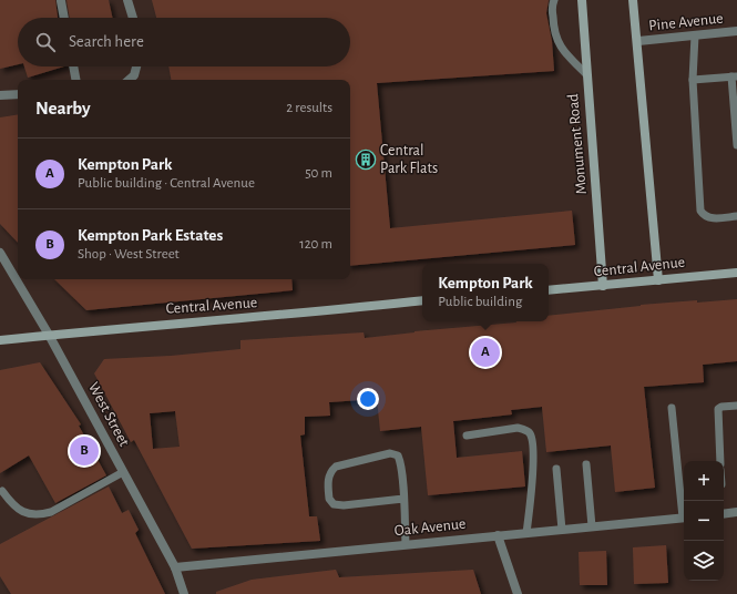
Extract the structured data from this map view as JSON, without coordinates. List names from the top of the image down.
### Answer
{
  "streets": {
    "main road": ["Monument Road", "Central Avenue"],
    "street": ["Pine Avenue", "West Street", "Oak Avenue"]
  },
  "crossings": [
    ["Monument Road", "Central Avenue"],
    ["Central Avenue", "West Street"],
    ["West Street", "Oak Avenue"]
  ],
  "places": {
    "building": ["Central Park Flats"]
  },
  "page": {
    "search": "Search here",
    "heading": ["Nearby", "2 results"],
    "list": [
      {
        "mark": "A",
        "name": "Kempton Park",
        "note": "Public building · Central Avenue",
        "value": "50 m"
      },
      {
        "mark": "B",
        "name": "Kempton Park Estates",
        "note": "Shop · West Street",
        "value": "120 m"
      }
    ],
    "popup": ["Kempton Park", "Public building"],
    "pins": ["A", "B"],
    "map_buttons": ["+", "−"]
  }
}
